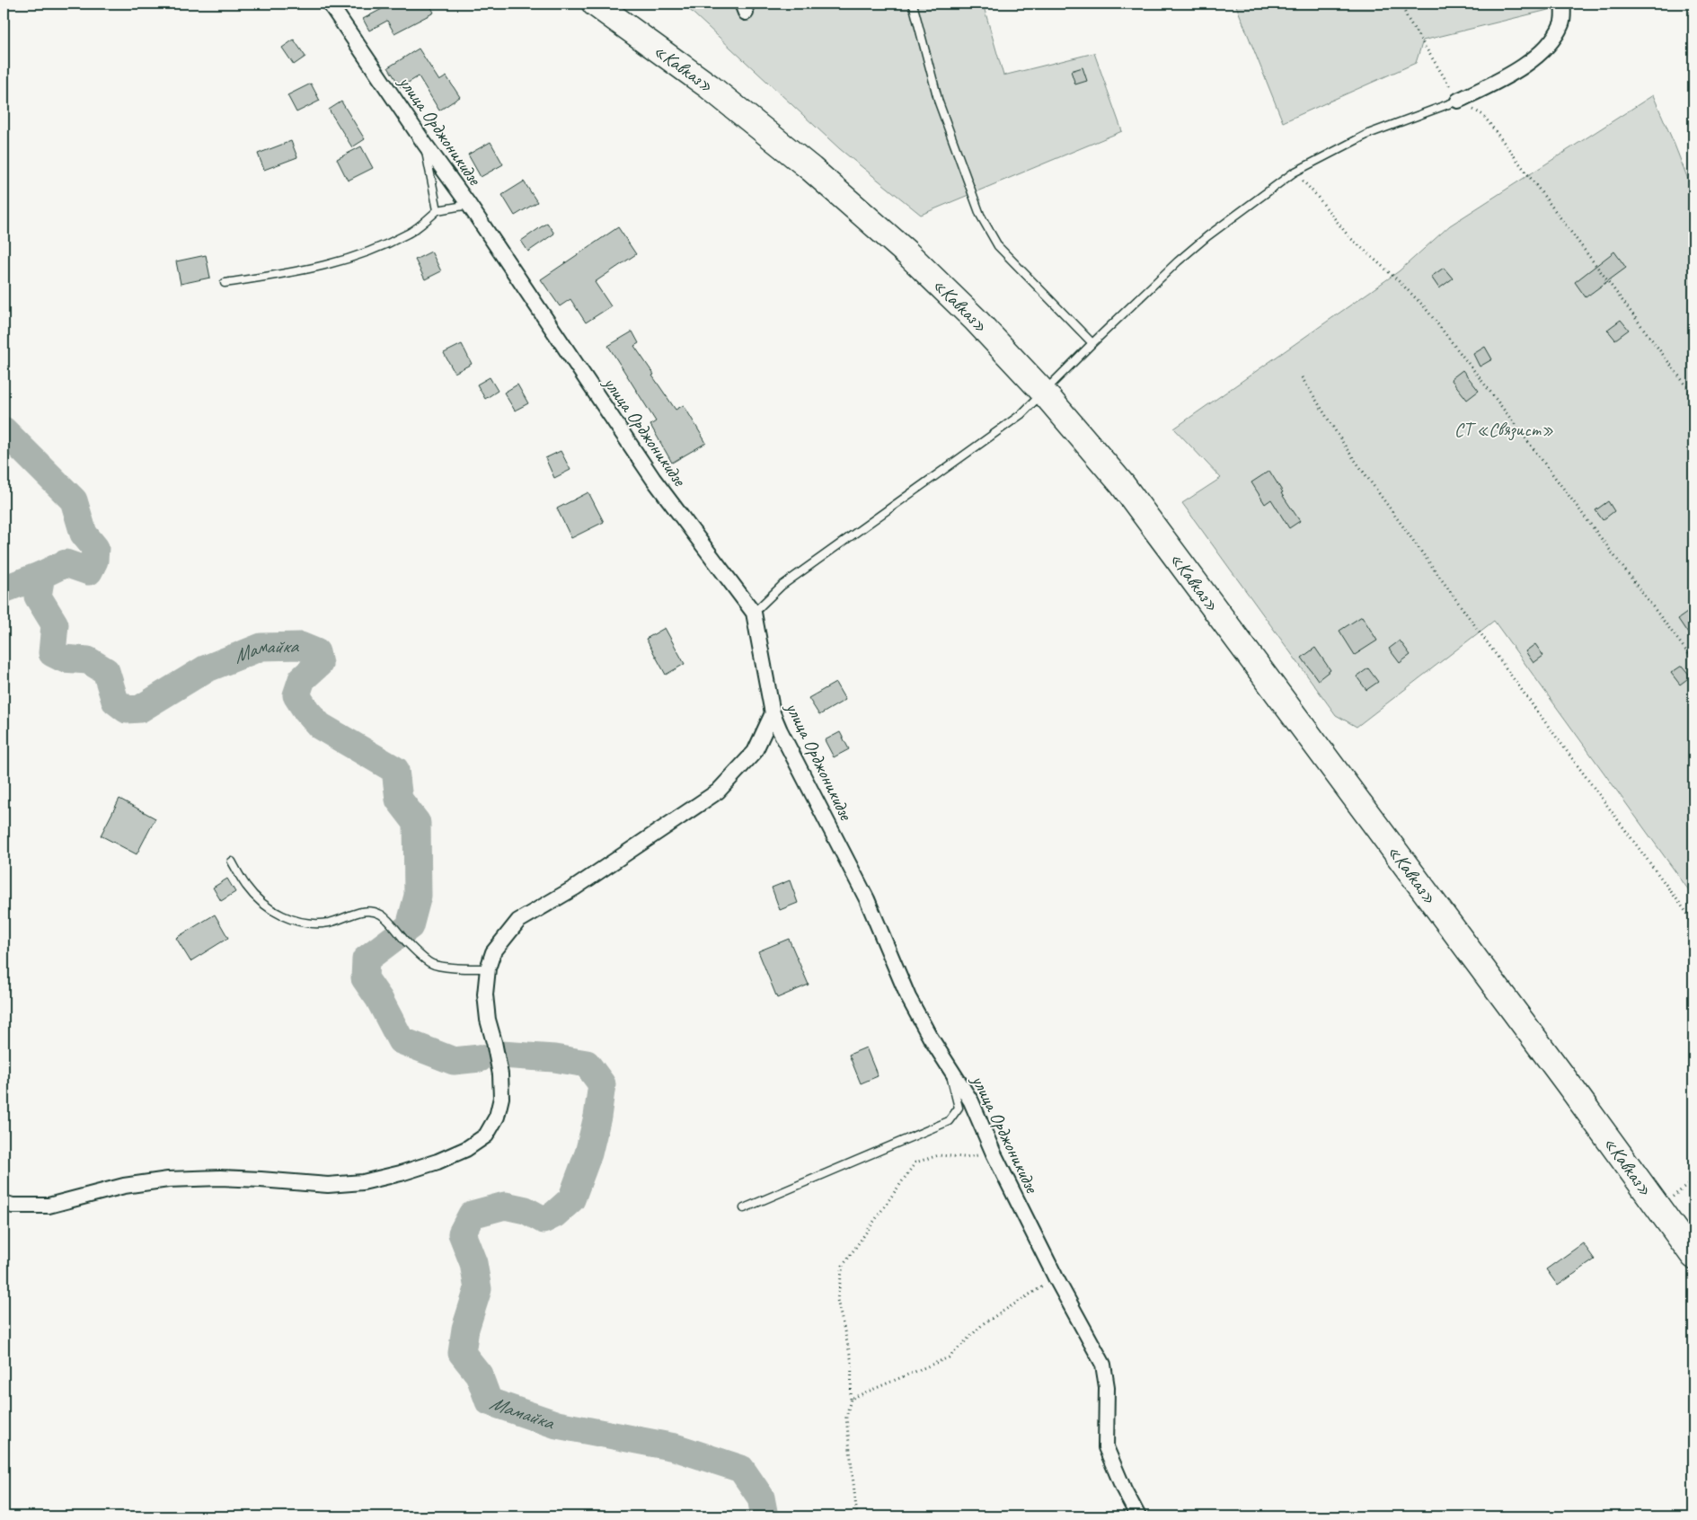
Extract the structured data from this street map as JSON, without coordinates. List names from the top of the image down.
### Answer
{
  "streets": {
    "highway": ["«Кавказ»"],
    "street": ["улица Орджоникидзе"]
  },
  "water": ["Мамайка"],
  "parks": ["СТ «Связист»"]
}
